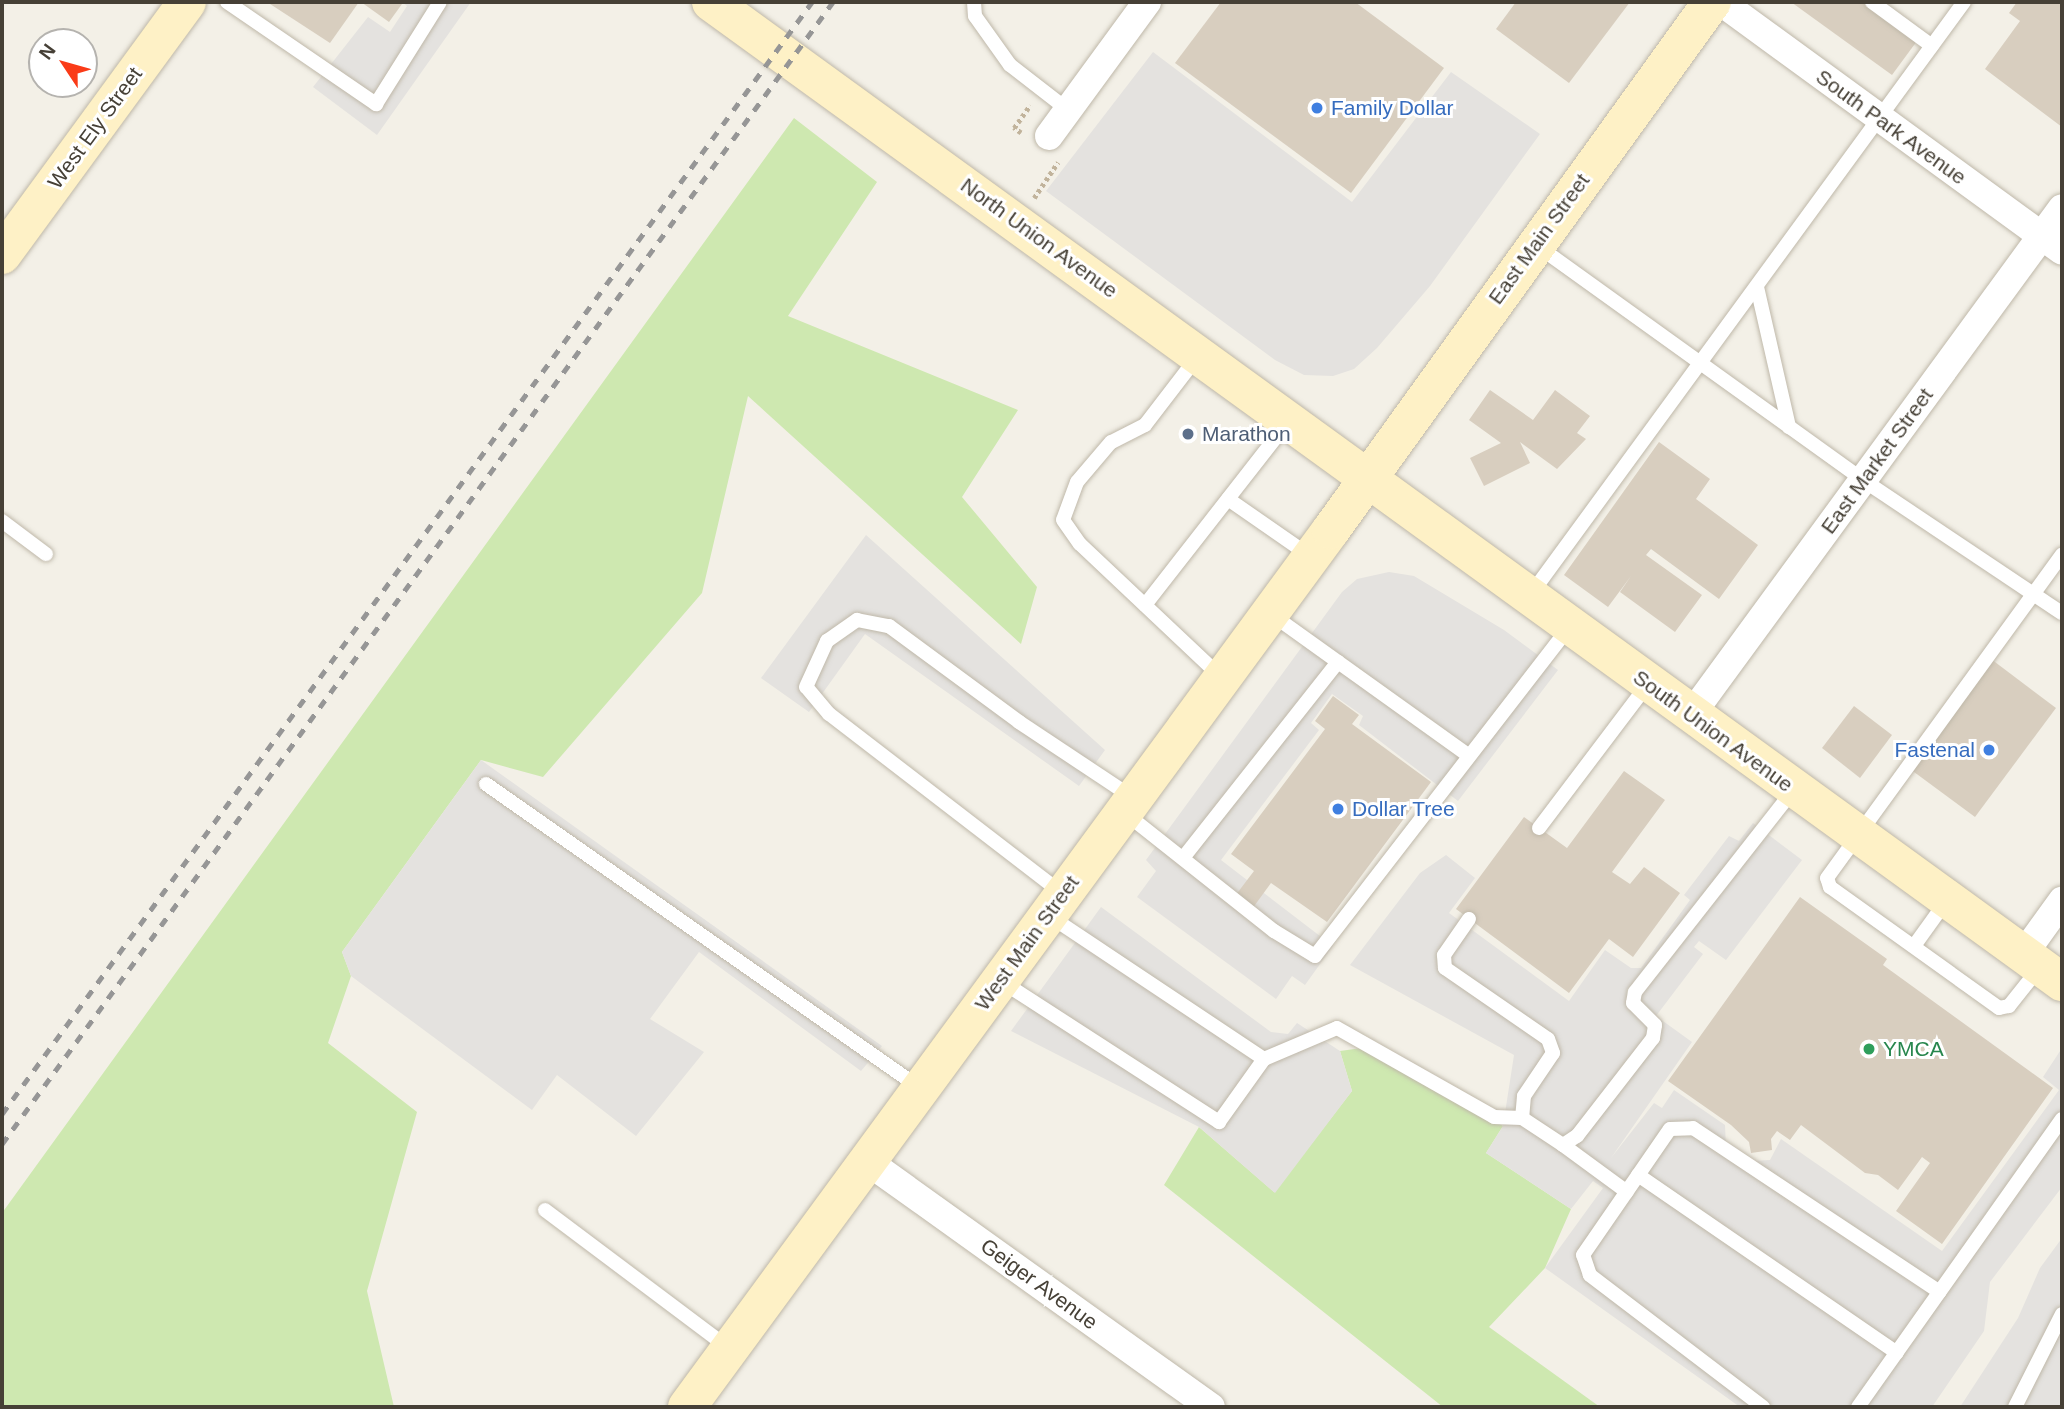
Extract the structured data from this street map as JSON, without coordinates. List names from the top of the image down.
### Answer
{
  "streets": {
    "street": [
      "South Park Avenue",
      "West Ely Street",
      "North Union Avenue",
      "East Main Street",
      "East Market Street",
      "South Union Avenue",
      "West Main Street",
      "Geiger Avenue"
    ]
  },
  "crossings": [
    ["South Park Avenue", "East Market Street"],
    ["North Union Avenue", "East Main Street"],
    ["North Union Avenue", "South Union Avenue"],
    ["North Union Avenue", "West Main Street"],
    ["East Main Street", "South Union Avenue"],
    ["East Main Street", "West Main Street"],
    ["East Market Street", "South Union Avenue"],
    ["South Union Avenue", "West Main Street"],
    ["West Main Street", "Geiger Avenue"]
  ],
  "places": [
    "Family Dollar",
    "Marathon",
    "Fastenal",
    "Dollar Tree",
    "YMCA"
  ],
  "north": "top left"
}
